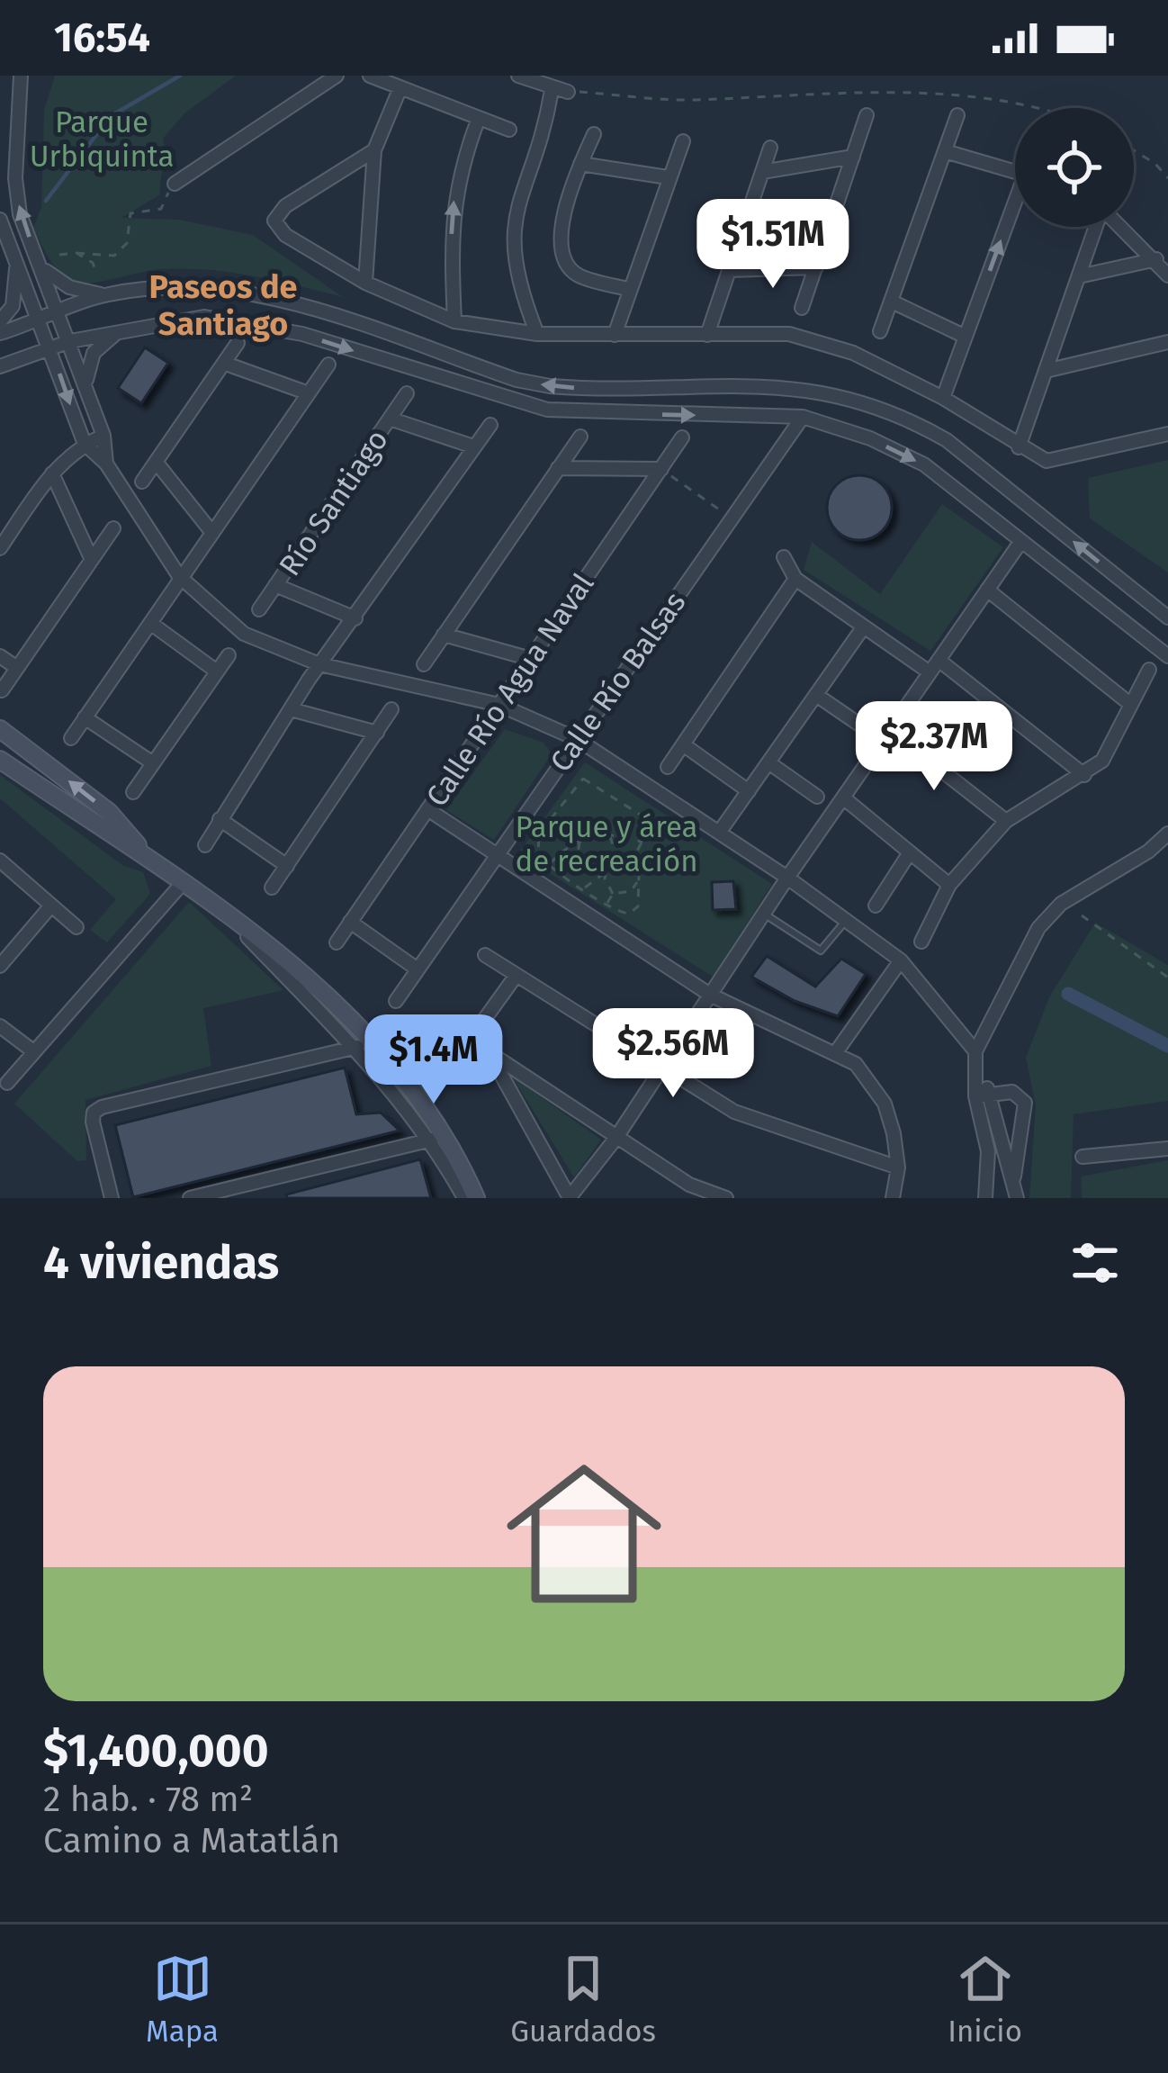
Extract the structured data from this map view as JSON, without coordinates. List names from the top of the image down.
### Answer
{
  "streets": {
    "street": ["Río Santiago", "Calle Río Balsas", "Calle Río Agua Naval"]
  },
  "districts": ["Paseos de Santiago"],
  "parks": ["Parque Urbiquinta", "Parque y área de recreación"],
  "page": {
    "status": "16:54",
    "price": [
      "$1.51M",
      "$2.37M",
      "$2.56M",
      "$1.4M"
    ],
    "heading": "4 viviendas",
    "list": [
      {
        "name": "$1,400,000",
        "note": "2 hab. · 78 m² · Camino a Matatlán"
      }
    ],
    "tabs": ["Mapa", "Guardados", "Inicio"]
  }
}
